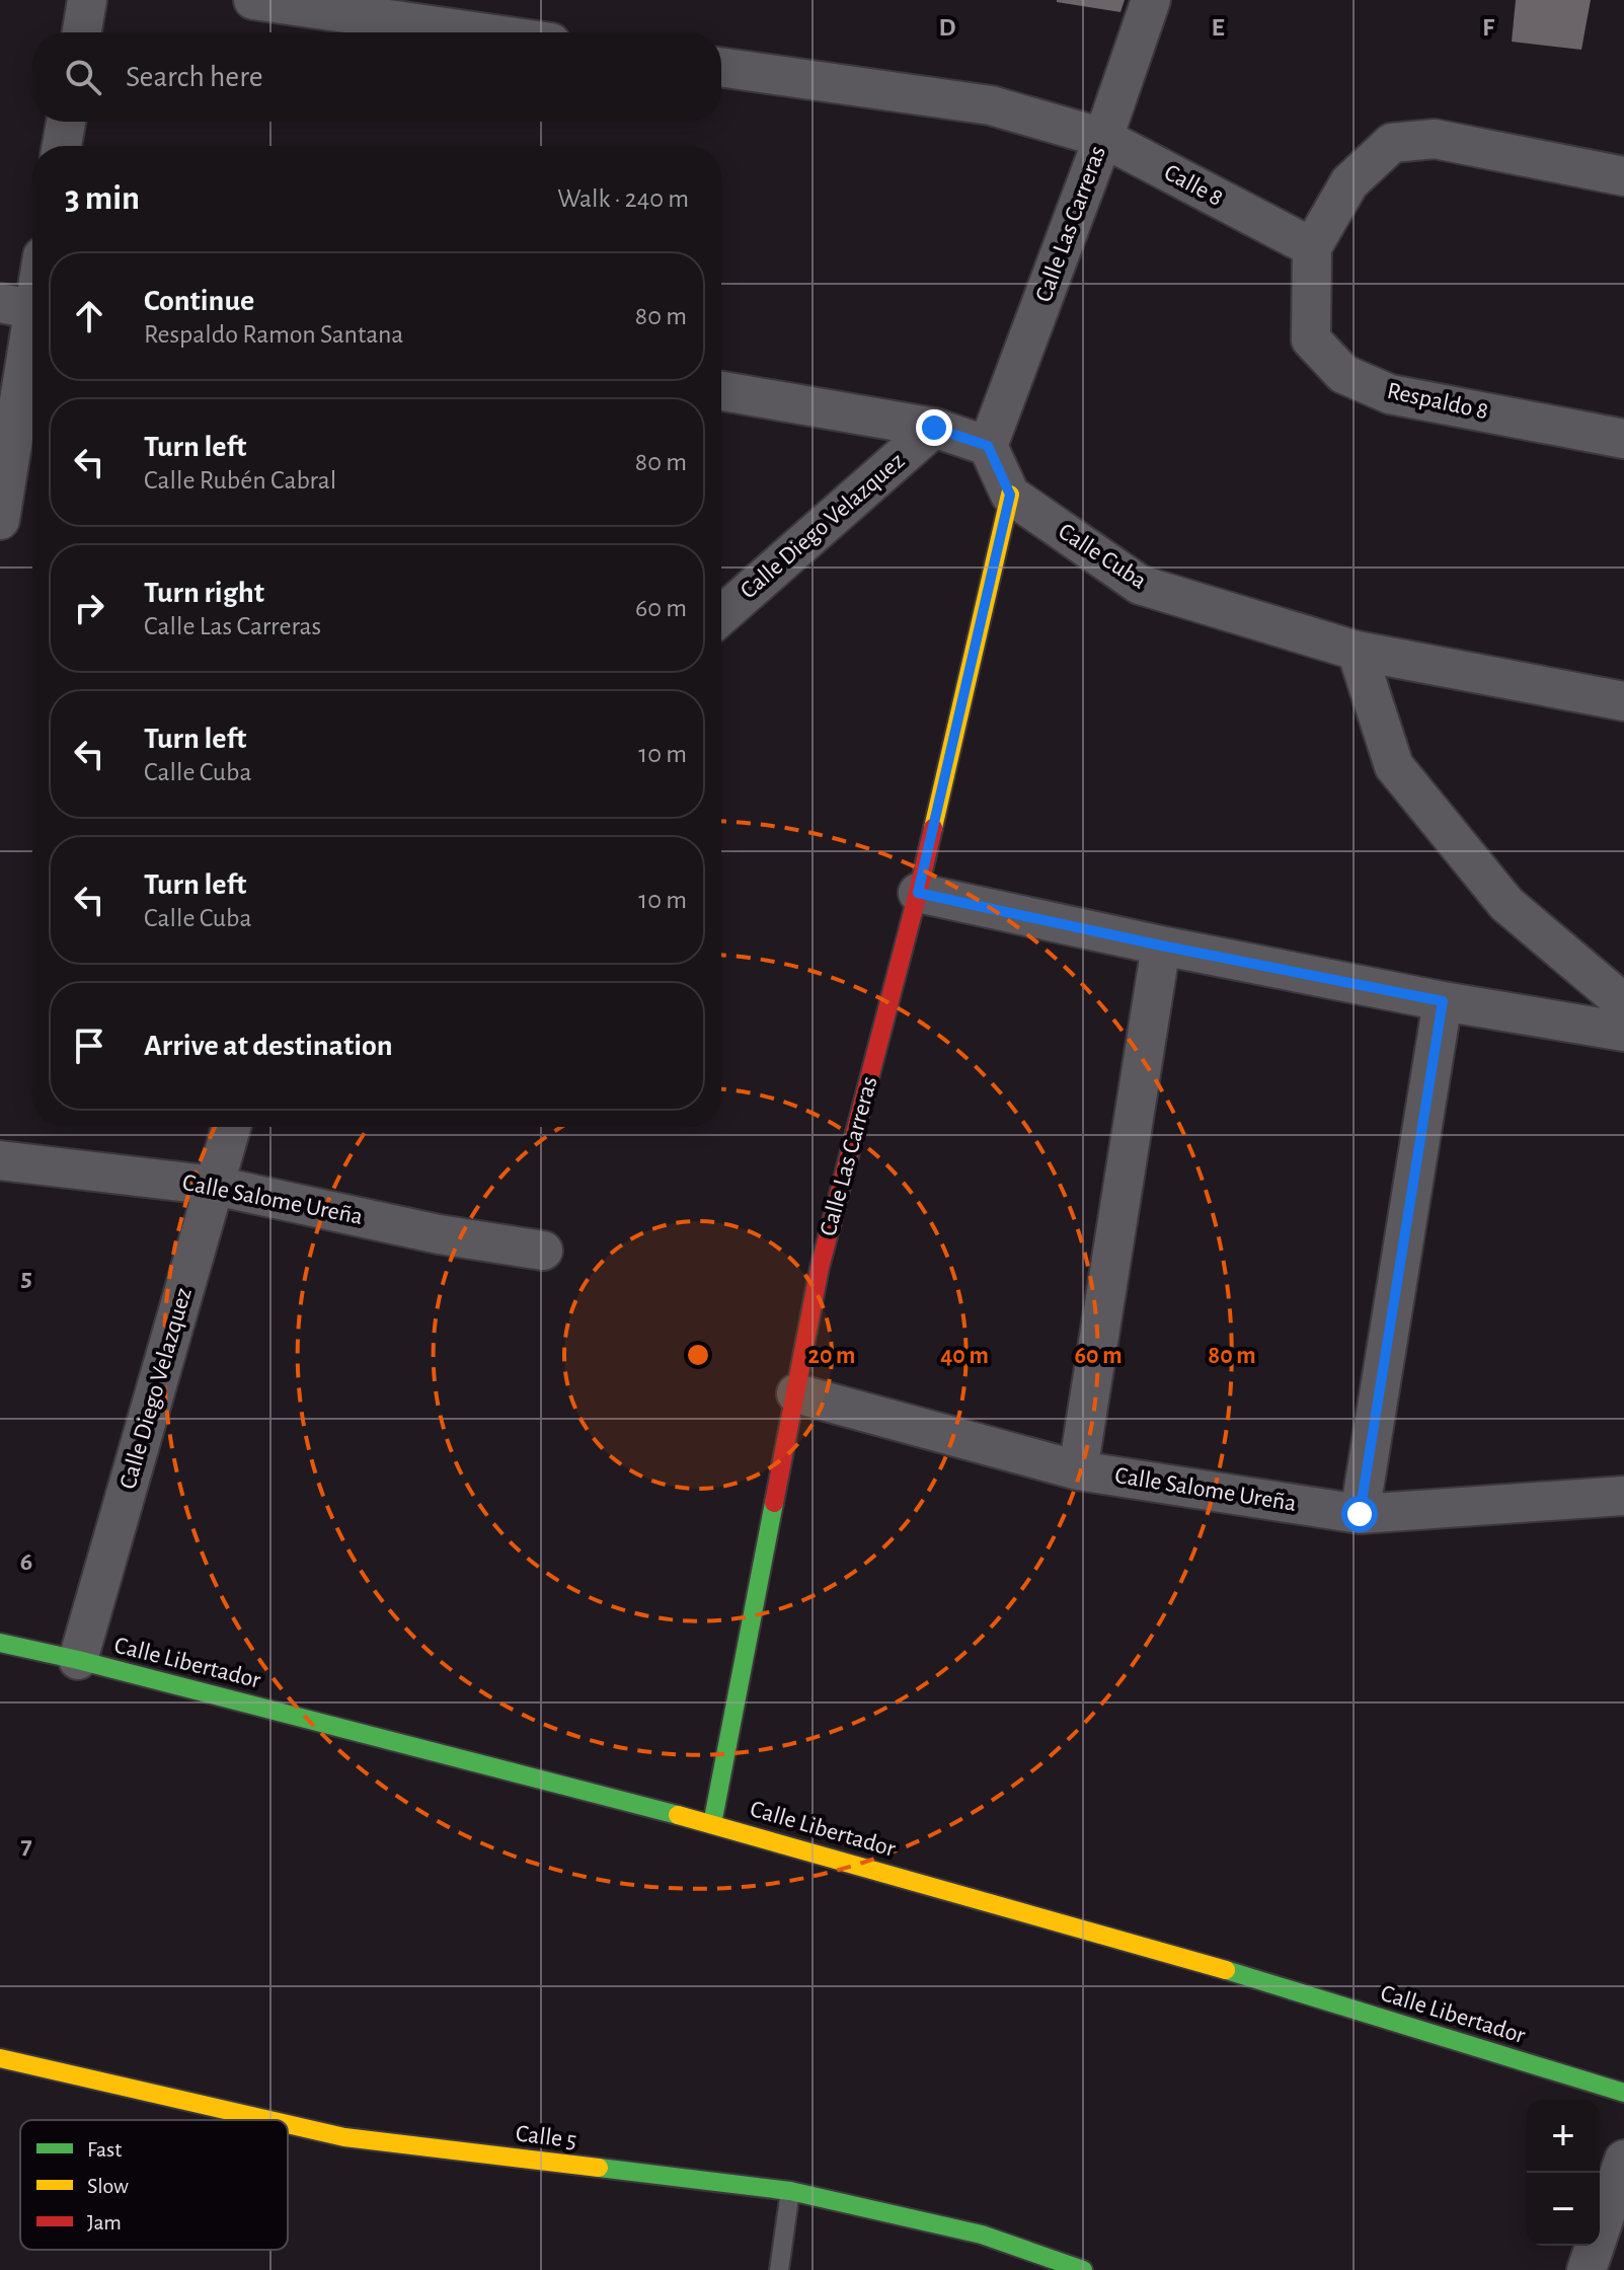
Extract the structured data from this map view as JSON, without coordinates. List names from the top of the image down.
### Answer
{
  "streets": {
    "street": [
      "Calle 8",
      "Calle Las Carreras",
      "Respaldo 8",
      "Calle Diego Velazquez",
      "Calle Cuba",
      "Calle Salome Ureña",
      "Calle Libertador",
      "Calle 5"
    ]
  },
  "crossings": [
    ["Calle 8", "Calle Las Carreras"],
    ["Calle 8", "Respaldo 8"],
    ["Calle Las Carreras", "Calle Cuba"],
    ["Calle Las Carreras", "Calle Salome Ureña"],
    ["Calle Las Carreras", "Calle Libertador"],
    ["Calle Diego Velazquez", "Calle Salome Ureña"],
    ["Calle Diego Velazquez", "Calle Libertador"]
  ],
  "legend": ["Fast", "Slow", "Jam"],
  "page": {
    "search": "Search here",
    "heading": ["3 min", "Walk · 240 m"],
    "list": [
      ["Continue", "Respaldo Ramon Santana", "80 m"],
      ["Turn left", "Calle Rubén Cabral", "80 m"],
      ["Turn right", "Calle Las Carreras", "60 m"],
      ["Turn left", "Calle Cuba", "10 m"],
      ["Turn left", "Calle Cuba", "10 m"],
      "Arrive at destination"
    ],
    "map_buttons": ["+", "−"]
  },
  "grid": {
    "columns": ["D", "E", "F"],
    "rows": ["5", "6", "7"]
  },
  "rings": [
    "20 m",
    "40 m",
    "60 m",
    "80 m"
  ]
}
